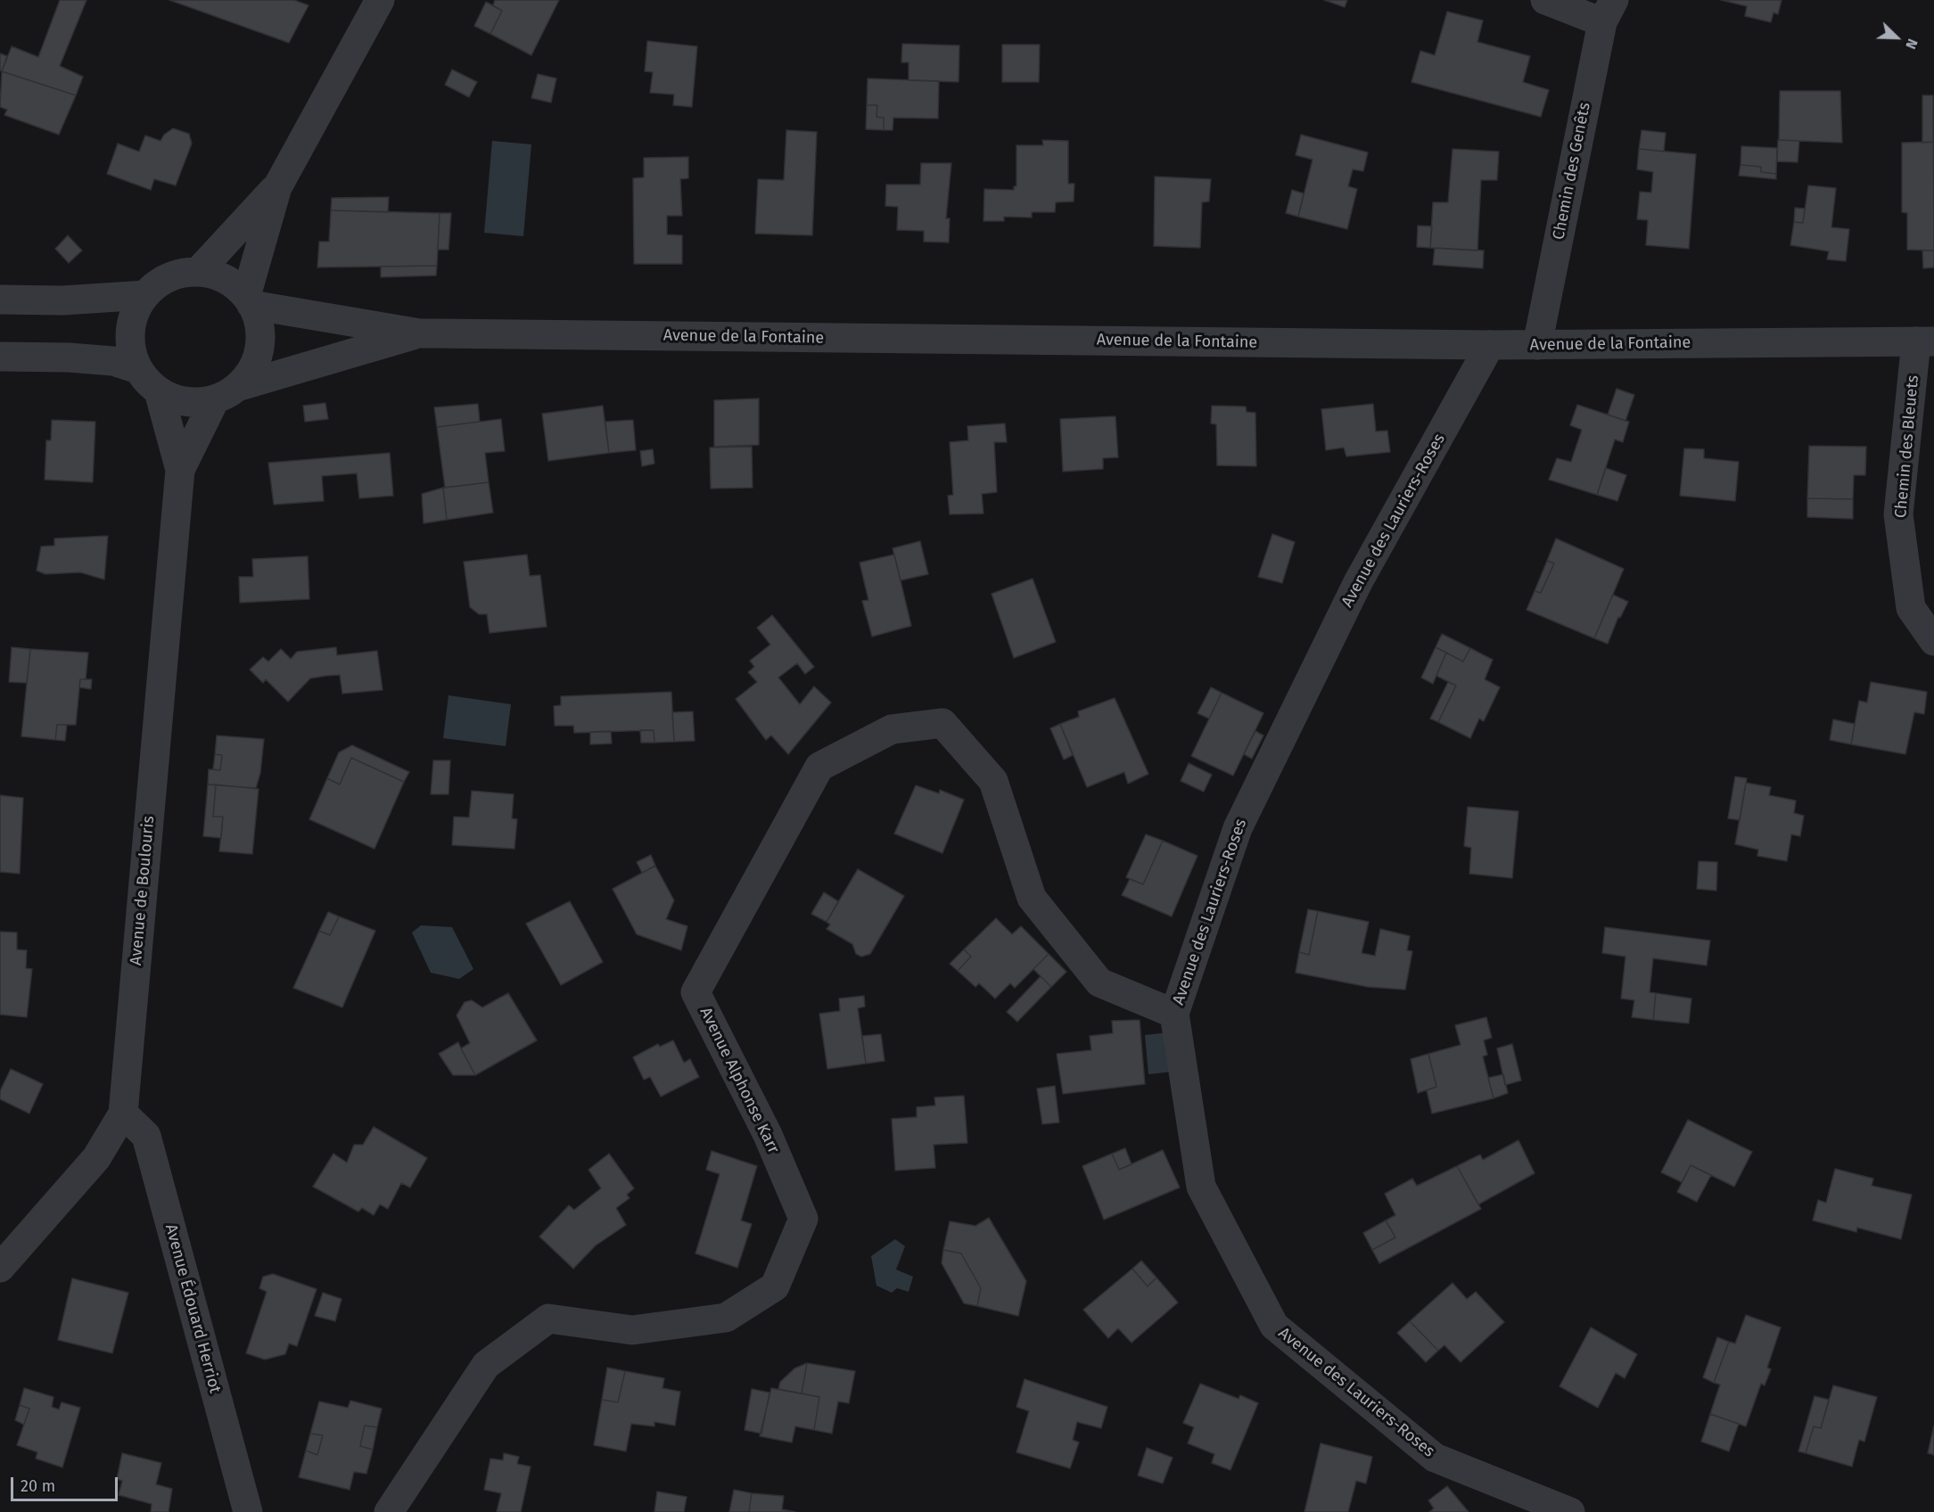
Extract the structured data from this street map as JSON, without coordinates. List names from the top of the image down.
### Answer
{
  "streets": {
    "street": [
      "Chemin des Genêts",
      "Avenue de la Fontaine",
      "Chemin des Bleuets",
      "Avenue des Lauriers-Roses",
      "Avenue de Boulouris",
      "Avenue Alphonse Karr",
      "Avenue Édouard Herriot"
    ]
  },
  "crossings": [
    ["Chemin des Genêts", "Avenue de la Fontaine"],
    ["Avenue de la Fontaine", "Chemin des Bleuets"],
    ["Avenue de la Fontaine", "Avenue des Lauriers-Roses"],
    ["Avenue de la Fontaine", "Avenue de Boulouris"],
    ["Avenue des Lauriers-Roses", "Avenue Alphonse Karr"],
    ["Avenue de Boulouris", "Avenue Édouard Herriot"]
  ],
  "scale_bar": "20 m",
  "north": "bottom right"
}
